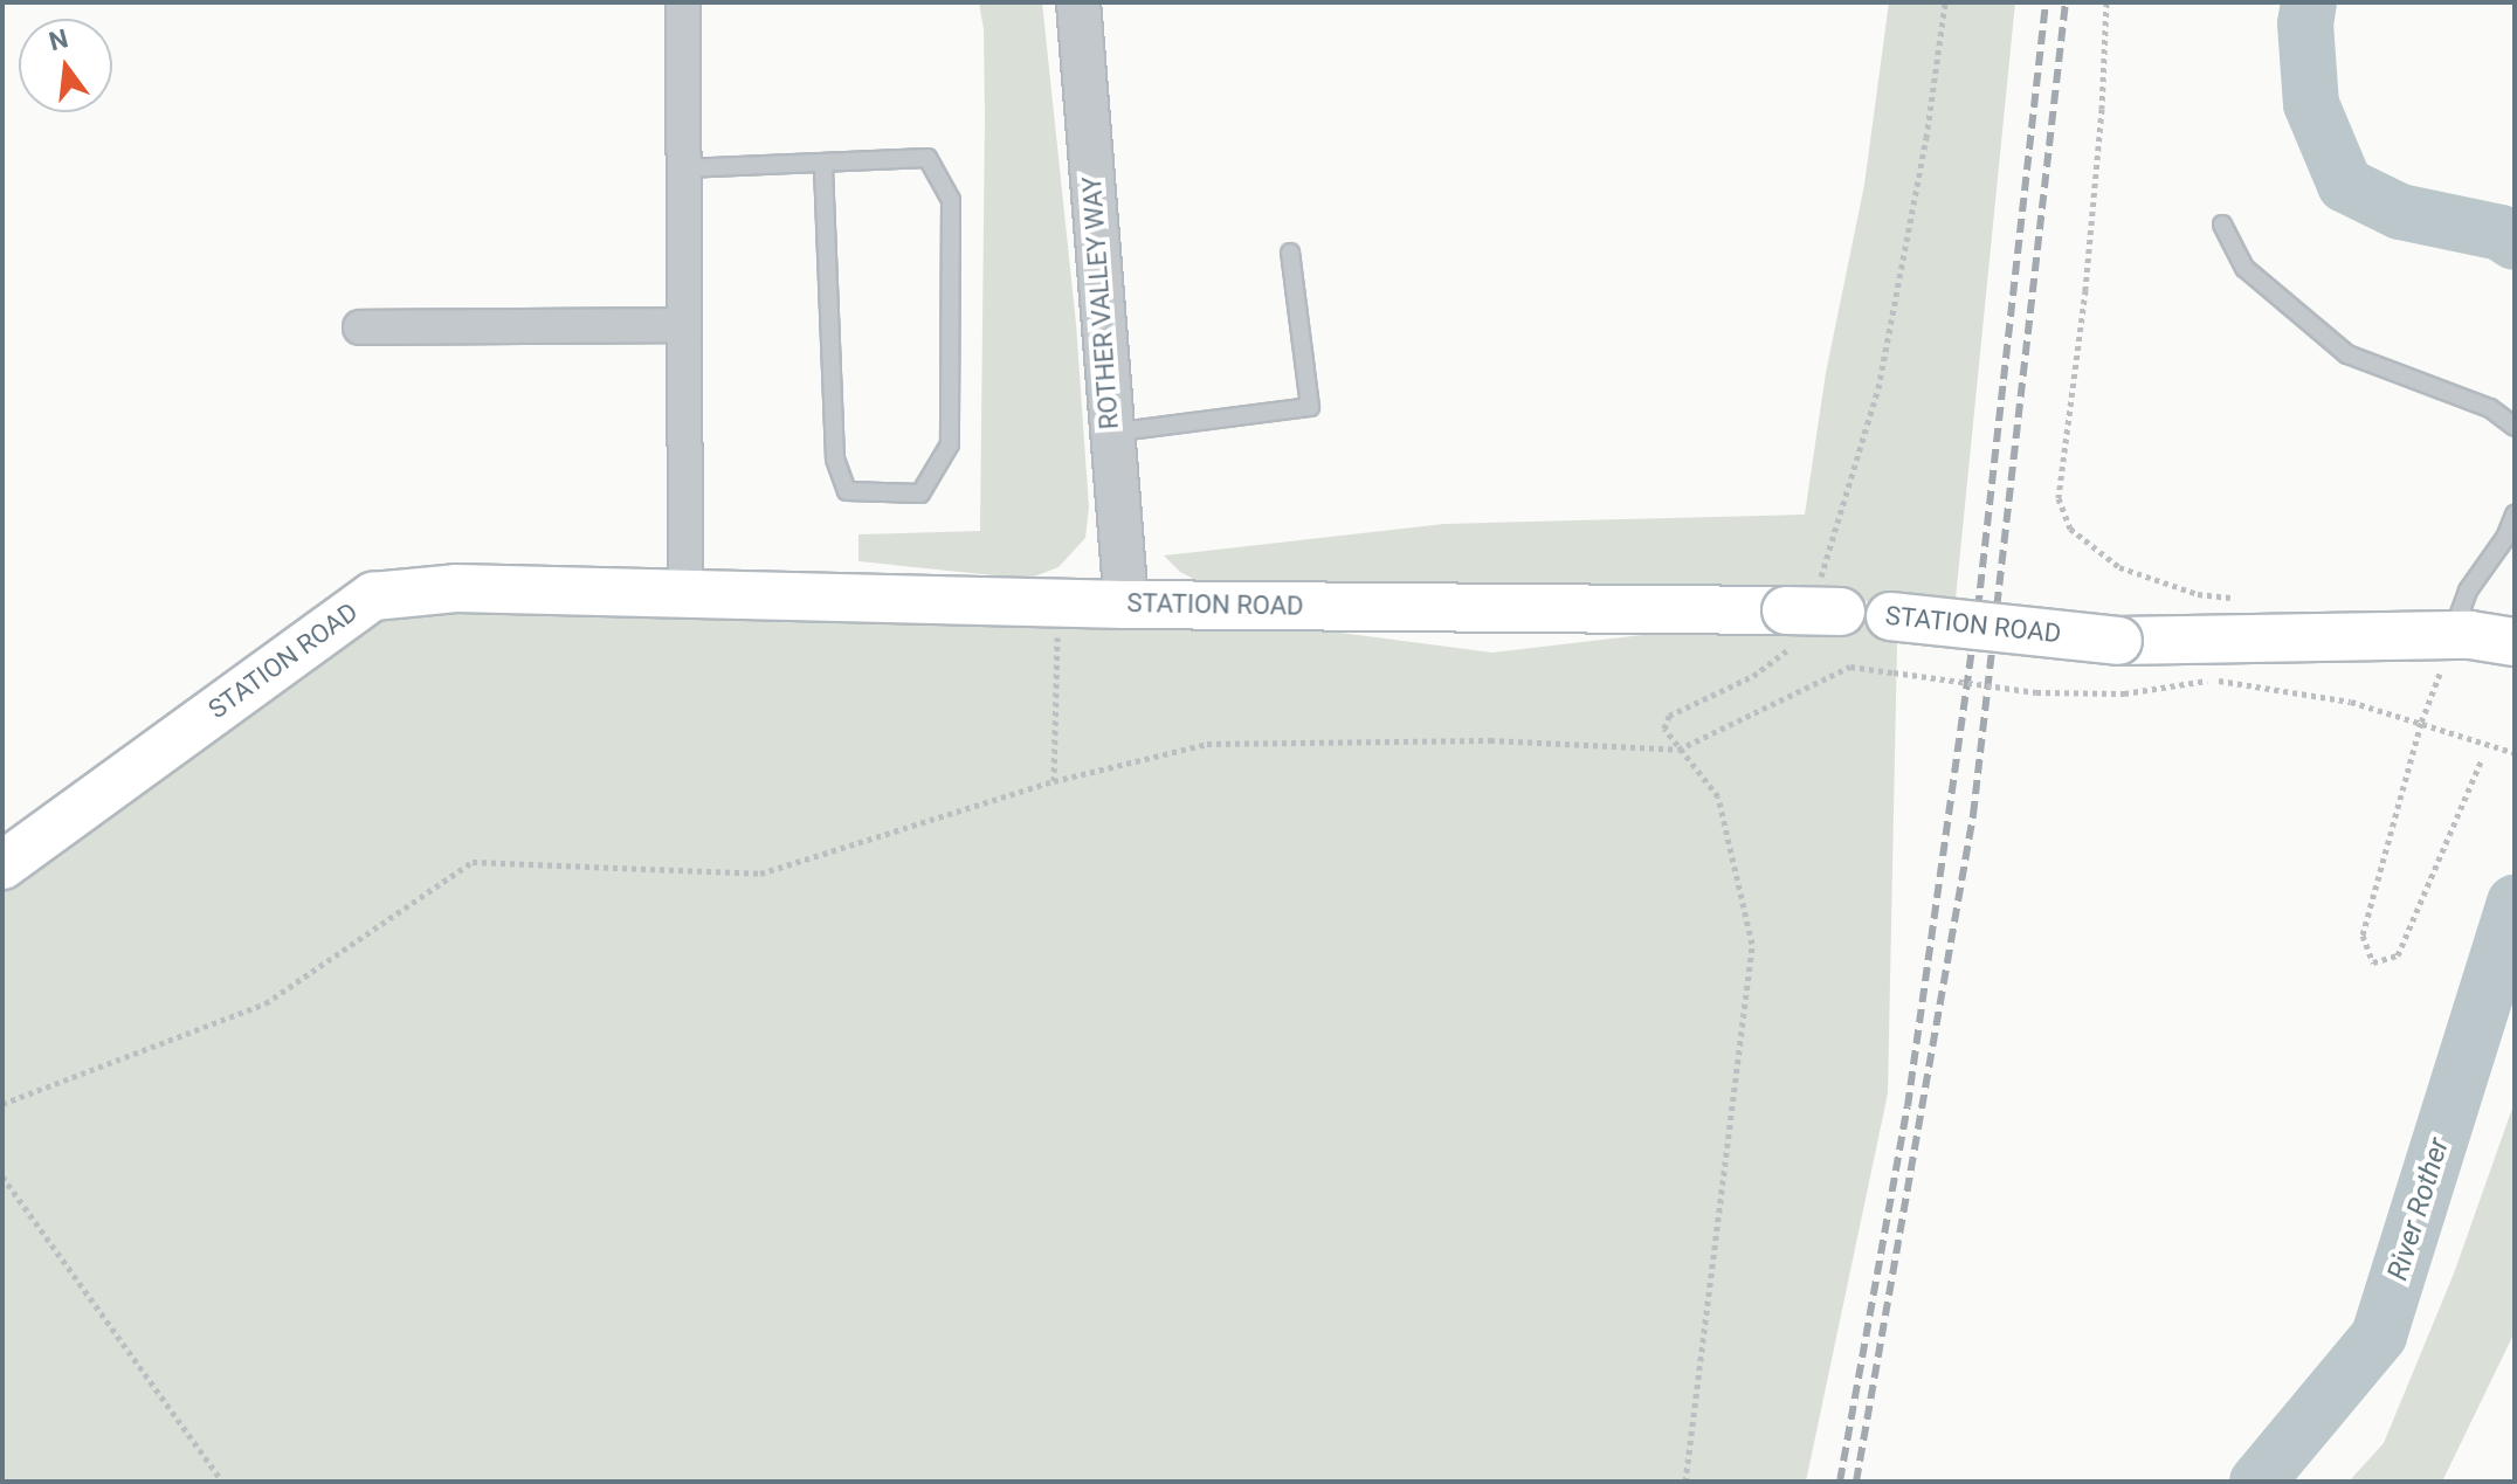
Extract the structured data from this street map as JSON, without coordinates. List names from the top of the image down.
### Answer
{
  "streets": {
    "main road": ["STATION ROAD"],
    "street": ["ROTHER VALLEY WAY"]
  },
  "crossings": [
    ["ROTHER VALLEY WAY", "STATION ROAD"]
  ],
  "water": ["River Rother"],
  "north": "top"
}
